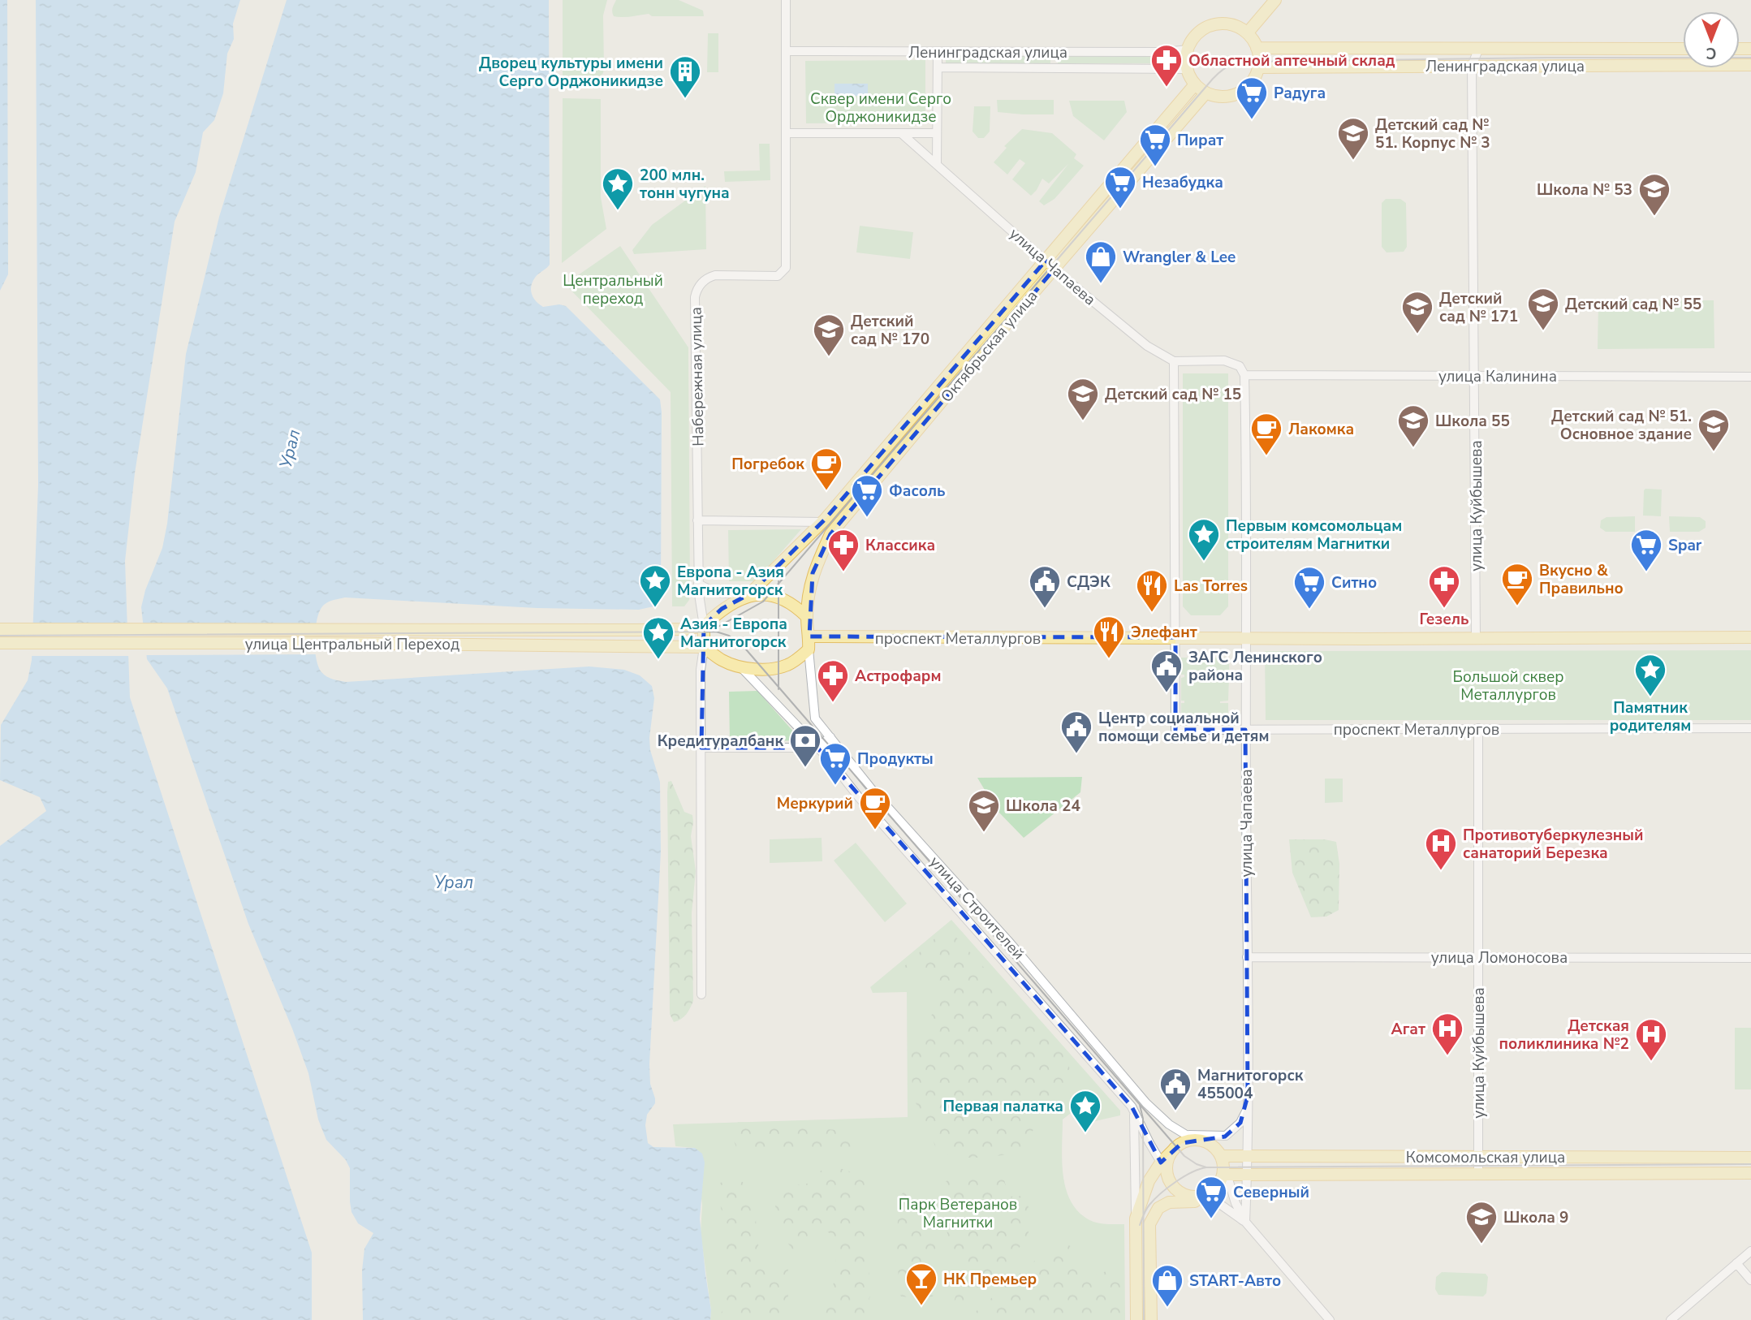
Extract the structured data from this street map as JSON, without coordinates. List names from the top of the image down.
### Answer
{
  "streets": {
    "main road": [
      "Ленинградская улица",
      "Октябрьская улица",
      "проспект Металлургов",
      "улица Центральный Переход",
      "Комсомольская улица"
    ],
    "street": [
      "улица Чапаева",
      "улица Калинина",
      "Набережная улица",
      "улица Куйбышева",
      "улица Строителей",
      "улица Ломоносова"
    ]
  },
  "crossings": [
    ["Ленинградская улица", "Октябрьская улица"],
    ["Ленинградская улица", "Набережная улица"],
    ["Ленинградская улица", "улица Куйбышева"],
    ["улица Чапаева", "Октябрьская улица"],
    ["улица Чапаева", "улица Калинина"],
    ["улица Чапаева", "проспект Металлургов"],
    ["улица Чапаева", "улица Ломоносова"],
    ["улица Чапаева", "Комсомольская улица"],
    ["Октябрьская улица", "Набережная улица"],
    ["Октябрьская улица", "проспект Металлургов"],
    ["Октябрьская улица", "улица Центральный Переход"],
    ["Октябрьская улица", "улица Строителей"],
    ["улица Калинина", "улица Куйбышева"],
    ["Набережная улица", "проспект Металлургов"],
    ["Набережная улица", "улица Центральный Переход"],
    ["Набережная улица", "улица Строителей"],
    ["улица Куйбышева", "проспект Металлургов"],
    ["улица Куйбышева", "улица Ломоносова"],
    ["улица Куйбышева", "Комсомольская улица"],
    ["проспект Металлургов", "улица Центральный Переход"],
    ["проспект Металлургов", "улица Строителей"],
    ["улица Центральный Переход", "улица Строителей"],
    ["улица Строителей", "Комсомольская улица"]
  ],
  "water": ["Урал"],
  "parks": [
    "Сквер имени Серго Орджоникидзе",
    "Центральный переход",
    "Большой сквер Металлургов",
    "Парк Ветеранов Магнитки"
  ],
  "places": {
    "pharmacy": [
      "Областной аптечный склад",
      "Классика",
      "Гезель",
      "Астрофарм"
    ],
    "building": ["Дворец культуры имени Серго Орджоникидзе"],
    "supermarket": [
      "Радуга",
      "Пират",
      "Незабудка",
      "Фасоль",
      "Spar",
      "Ситно",
      "Продукты",
      "Северный"
    ],
    "school or university": [
      "Детский сад № 51. Корпус № 3",
      "Школа № 53",
      "Детский сад № 55",
      "Детский сад № 171",
      "Детский сад № 170",
      "Детский сад № 15",
      "Школа 55",
      "Детский сад № 51. Основное здание",
      "Школа 24",
      "Школа 9"
    ],
    "place": [
      "200 млн. тонн чугуна",
      "Первым комсомольцам строителям Магнитки",
      "Европа - Азия Магнитогорск",
      "Азия - Европа Магнитогорск",
      "Памятник родителям",
      "Первая палатка"
    ],
    "shop": ["Wrangler & Lee", "START-Авто"],
    "cafe": [
      "Лакомка",
      "Погребок",
      "Вкусно & Правильно",
      "Меркурий"
    ],
    "public building": [
      "СДЭК",
      "ЗАГС Ленинского района",
      "Центр социальной помощи семье и детям",
      "Магнитогорск 455004"
    ],
    "restaurant": ["Las Torres", "Элефант"],
    "bank": ["Кредитуралбанк"],
    "hospital": ["Противотуберкулезный санаторий Березка", "Агат", "Детская поликлиника №2"],
    "bar": ["НК Премьер"]
  },
  "north": "bottom"
}
